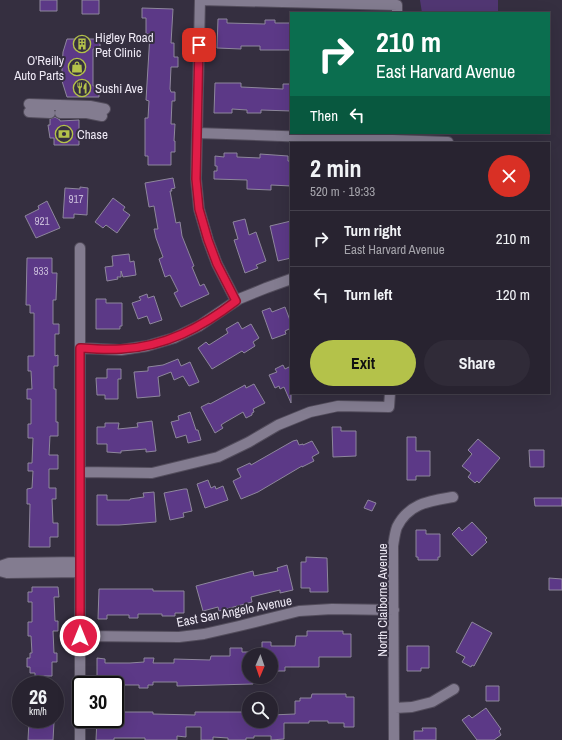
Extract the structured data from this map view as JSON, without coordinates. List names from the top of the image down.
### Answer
{
  "streets": {
    "street": ["North Claiborne Avenue", "East San Angelo Avenue"]
  },
  "crossings": [
    ["North Claiborne Avenue", "East San Angelo Avenue"]
  ],
  "places": {
    "building": ["Higley Road Pet Clinic"],
    "shop": ["O'Reilly Auto Parts"],
    "restaurant": ["Sushi Ave"],
    "bank": ["Chase"]
  },
  "house_numbers": ["917", "921", "933"],
  "north": "bottom",
  "page": {
    "turn": ["210 m", "East Harvard Avenue"],
    "then": "Then",
    "heading": ["2 min", "520 m · 19:33"],
    "list": [
      {
        "name": "Turn right",
        "note": "East Harvard Avenue",
        "value": "210 m"
      },
      {
        "name": "Turn left",
        "value": "120 m"
      }
    ],
    "buttons": ["Exit", "Share"],
    "speed": "26 km/h",
    "limit": "30"
  }
}
